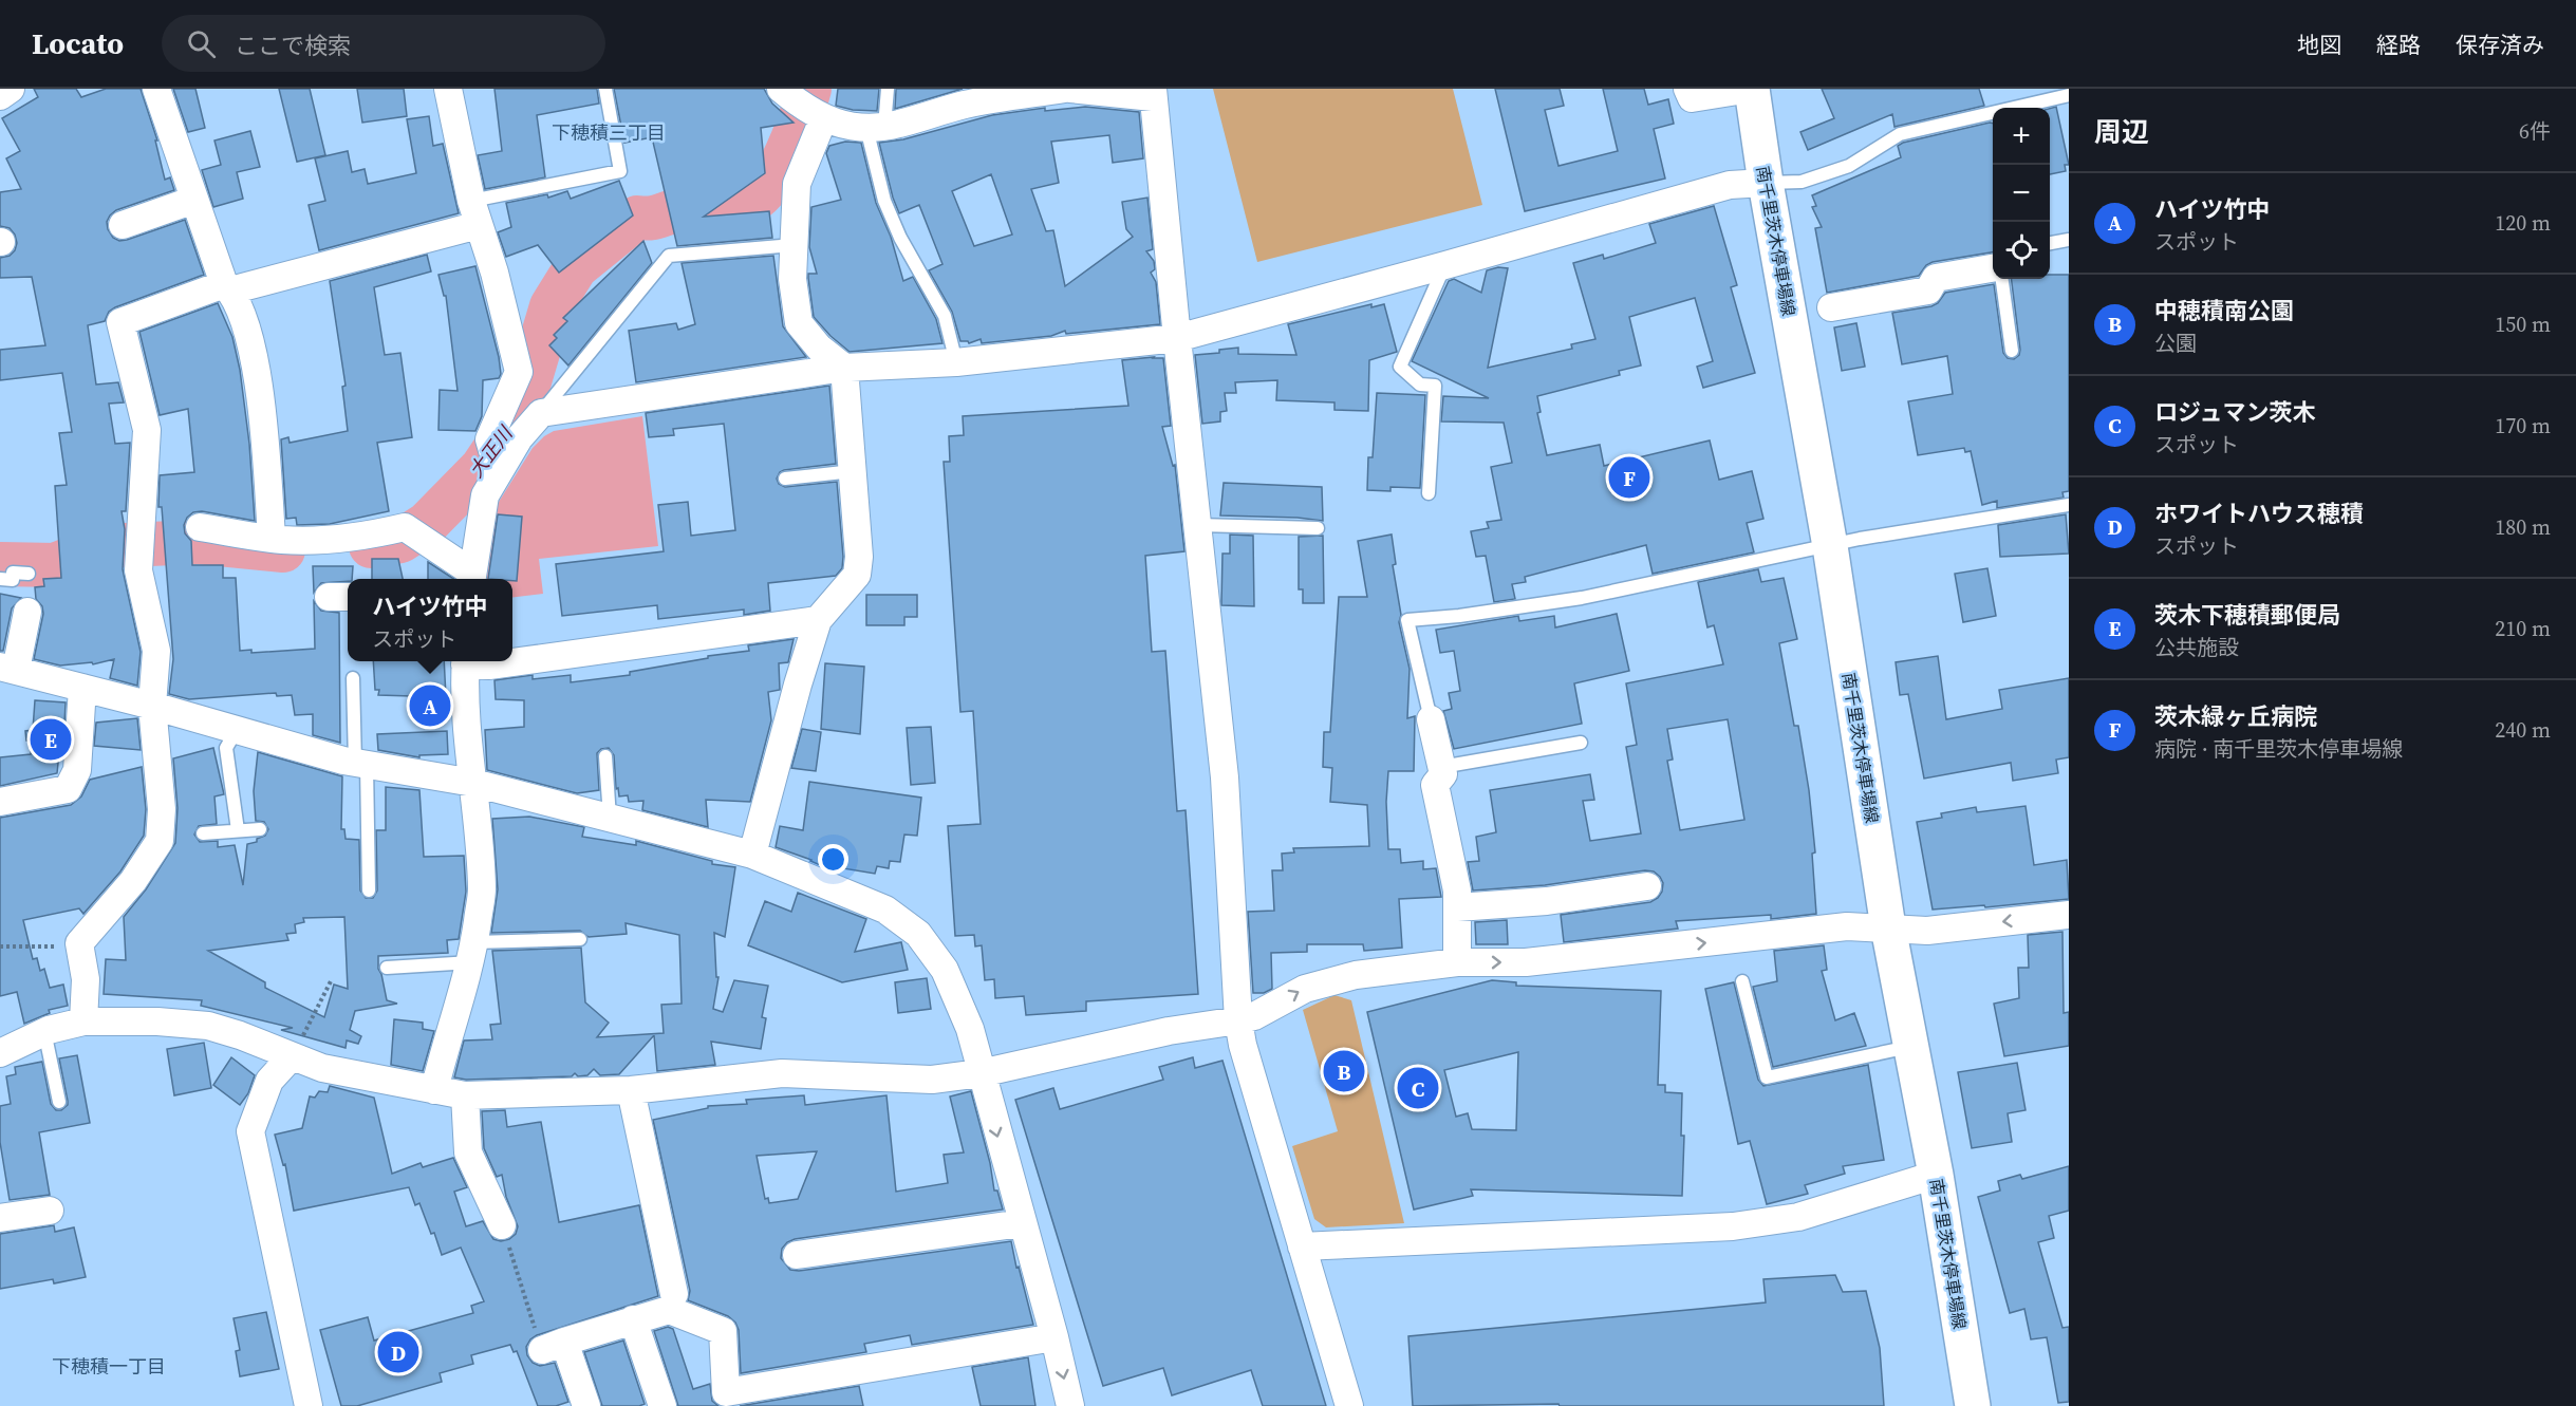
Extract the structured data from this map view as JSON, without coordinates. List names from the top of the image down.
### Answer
{
  "streets": {
    "main road": ["南千里茨木停車場線"]
  },
  "districts": ["下穂積三丁目", "下穂積一丁目"],
  "water": ["大正川"],
  "page": {
    "header": "Locato",
    "search": "ここで検索",
    "nav": ["地図", "経路", "保存済み"],
    "heading": ["周辺", "6件"],
    "map_buttons": ["+", "−"],
    "list": [
      {
        "mark": "A",
        "name": "ハイツ竹中",
        "note": "スポット",
        "value": "120 m"
      },
      {
        "mark": "B",
        "name": "中穂積南公園",
        "note": "公園",
        "value": "150 m"
      },
      {
        "mark": "C",
        "name": "ロジュマン茨木",
        "note": "スポット",
        "value": "170 m"
      },
      {
        "mark": "D",
        "name": "ホワイトハウス穂積",
        "note": "スポット",
        "value": "180 m"
      },
      {
        "mark": "E",
        "name": "茨木下穂積郵便局",
        "note": "公共施設",
        "value": "210 m"
      },
      {
        "mark": "F",
        "name": "茨木緑ヶ丘病院",
        "note": "病院 · 南千里茨木停車場線",
        "value": "240 m"
      }
    ],
    "pins": [
      "F",
      "A",
      "E",
      "B",
      "C",
      "D"
    ],
    "popup": ["ハイツ竹中", "スポット"]
  }
}
